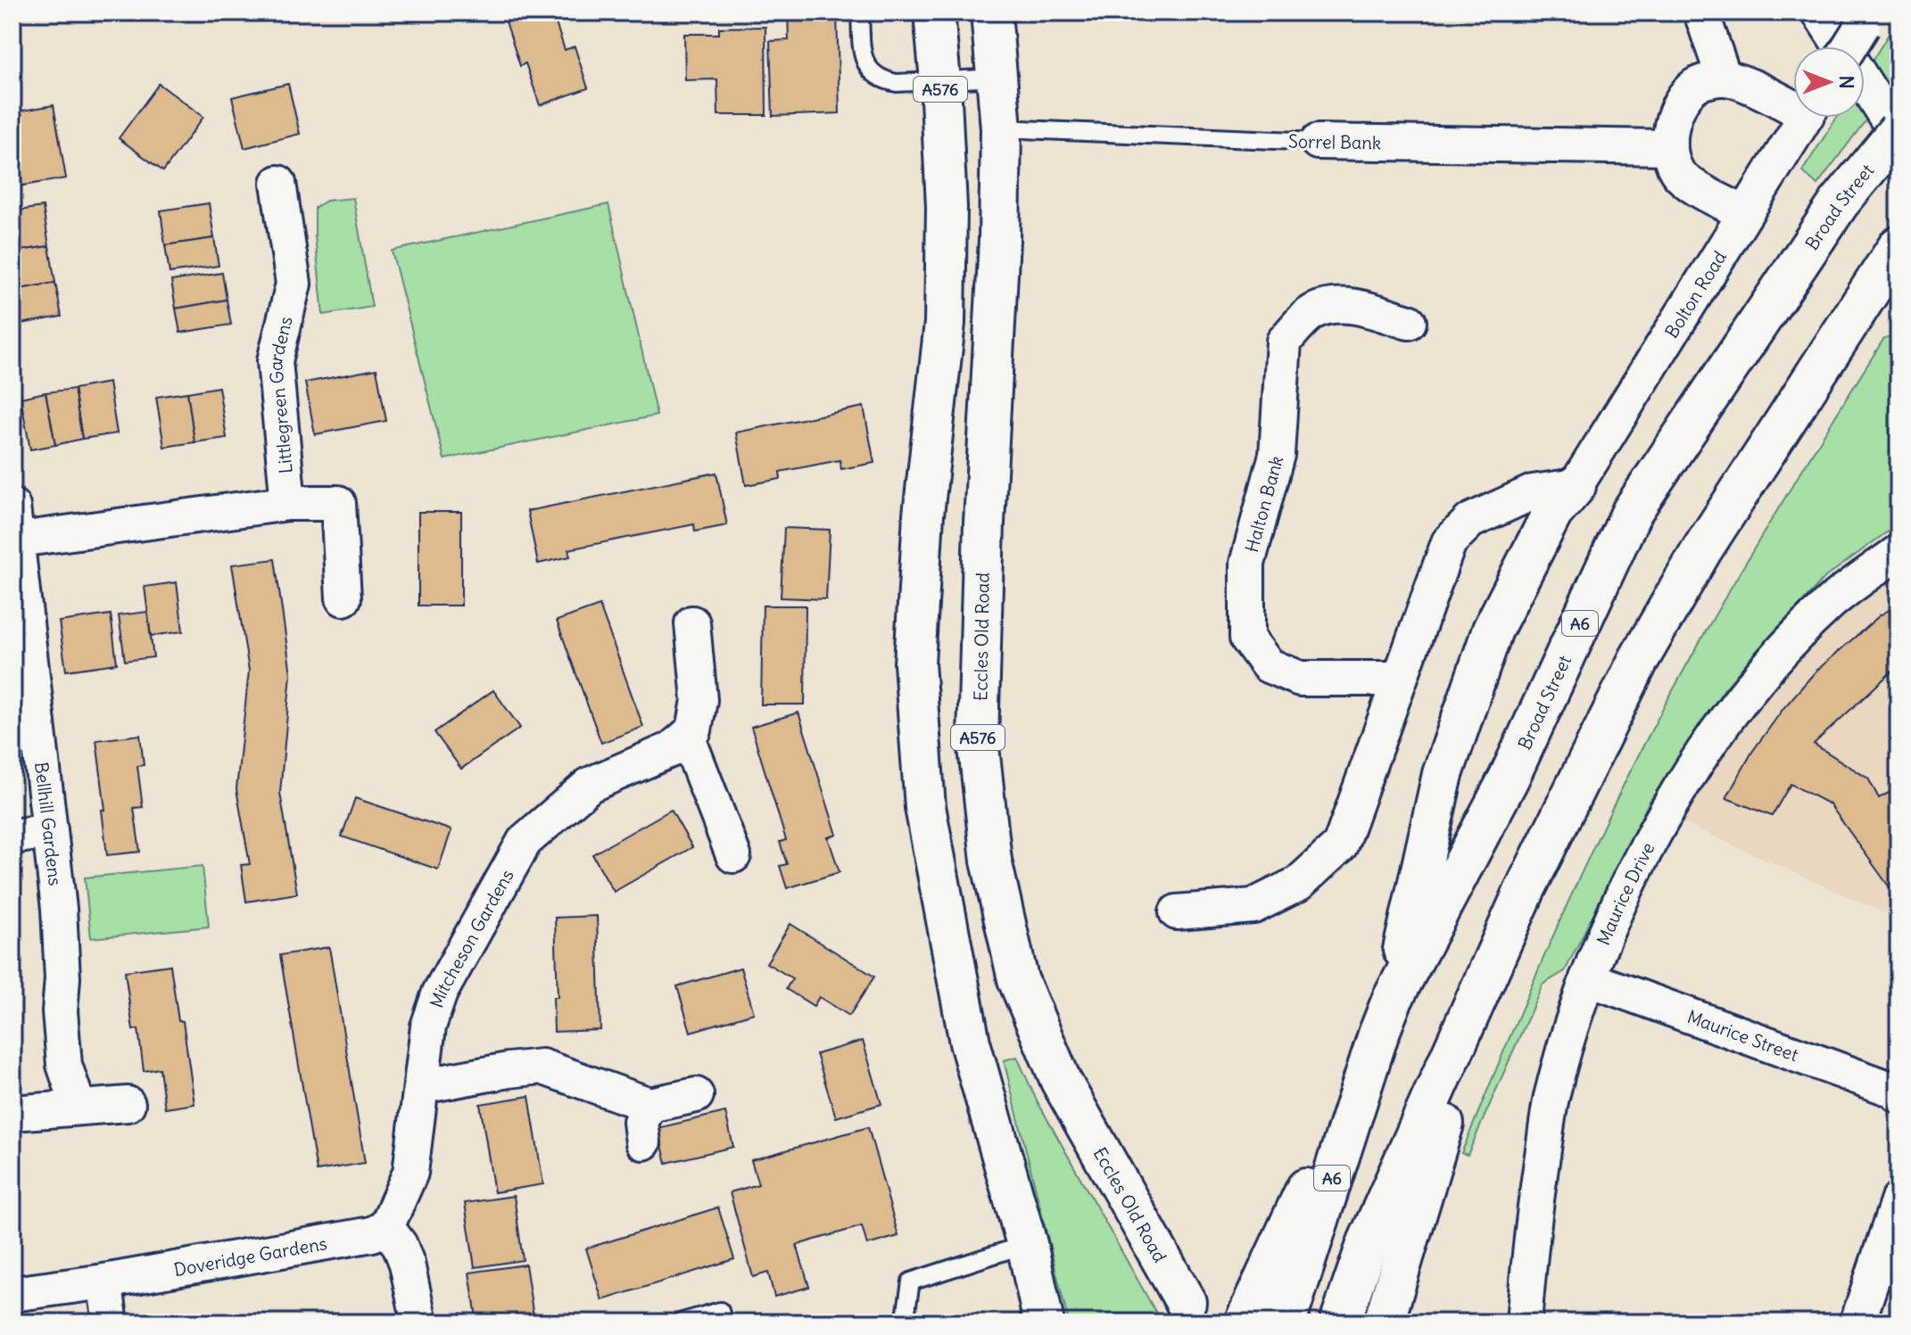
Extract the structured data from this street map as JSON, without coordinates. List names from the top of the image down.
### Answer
{
  "streets": {
    "main road": [
      "A576",
      "Broad Street",
      "A6",
      "Eccles Old Road"
    ],
    "street": [
      "Sorrel Bank",
      "Bolton Road",
      "Littlegreen Gardens",
      "Halton Bank",
      "Bellhill Gardens",
      "Maurice Drive",
      "Mitcheson Gardens",
      "Maurice Street",
      "Doveridge Gardens"
    ]
  },
  "crossings": [
    ["Sorrel Bank", "Eccles Old Road"],
    ["Maurice Drive", "Maurice Street"],
    ["Mitcheson Gardens", "Doveridge Gardens"]
  ],
  "north": "right"
}
